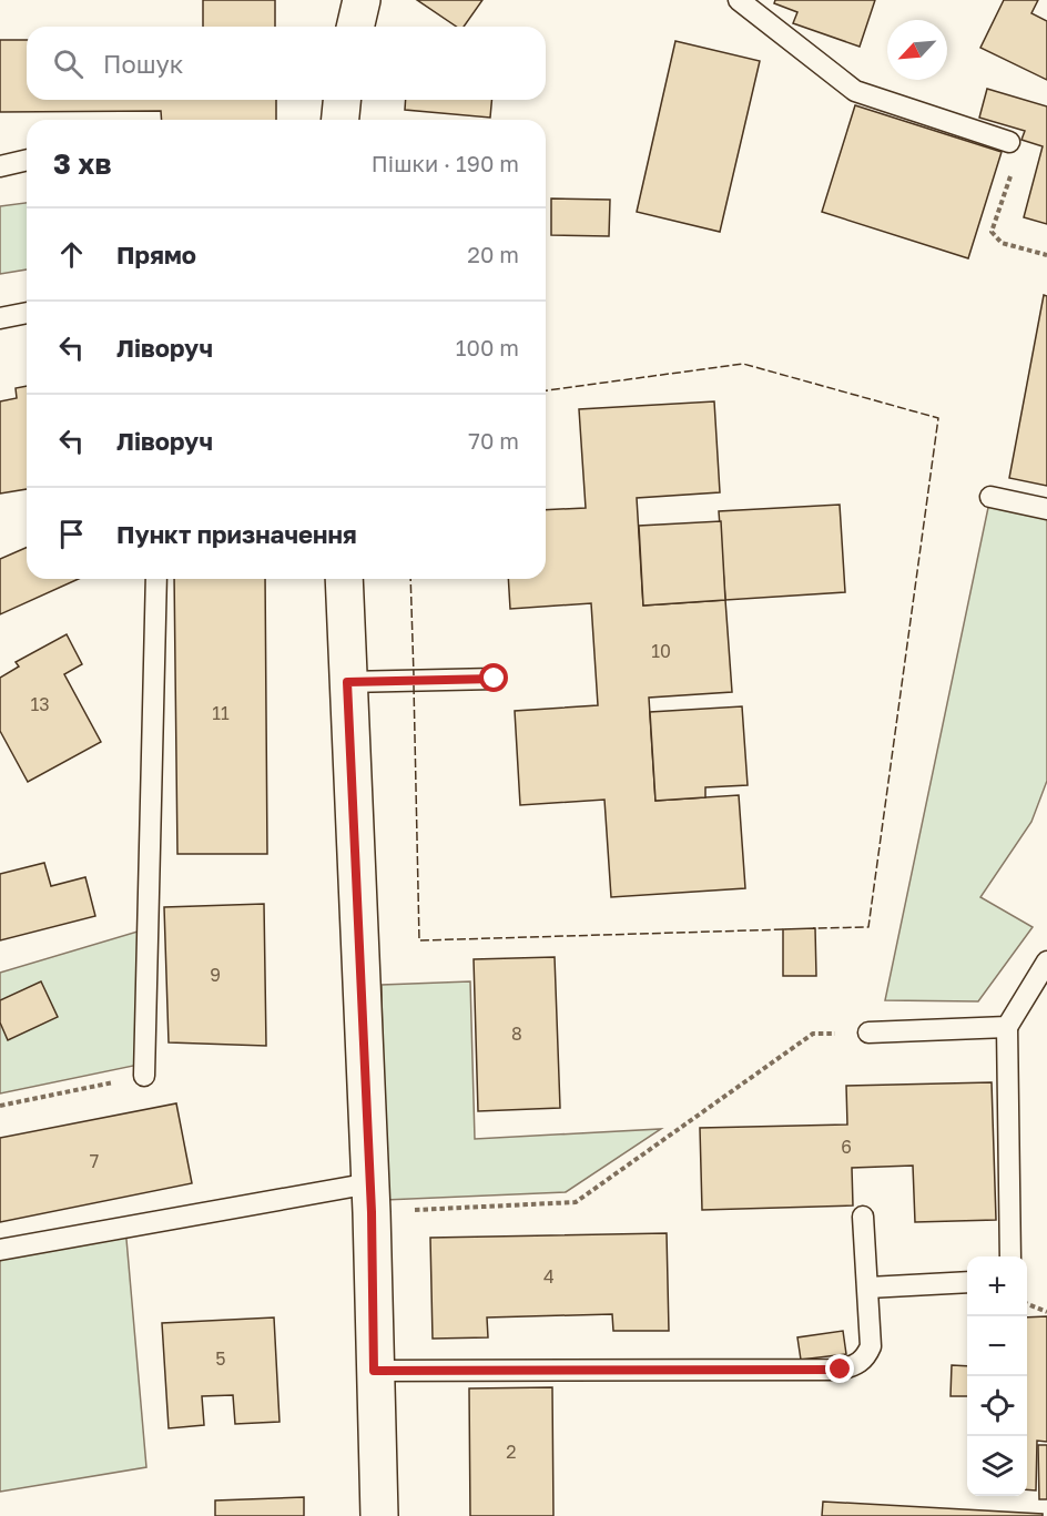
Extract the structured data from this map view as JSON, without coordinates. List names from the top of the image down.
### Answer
{
  "house_numbers": [
    "10",
    "13",
    "11",
    "9",
    "8",
    "6",
    "7",
    "4",
    "5",
    "2"
  ],
  "north": "bottom left",
  "page": {
    "search": "Пошук",
    "heading": ["3 хв", "Пішки · 190 m"],
    "list": [
      ["Прямо", "20 m"],
      ["Ліворуч", "100 m"],
      ["Ліворуч", "70 m"],
      "Пункт призначення"
    ],
    "map_buttons": ["+", "−"]
  }
}
